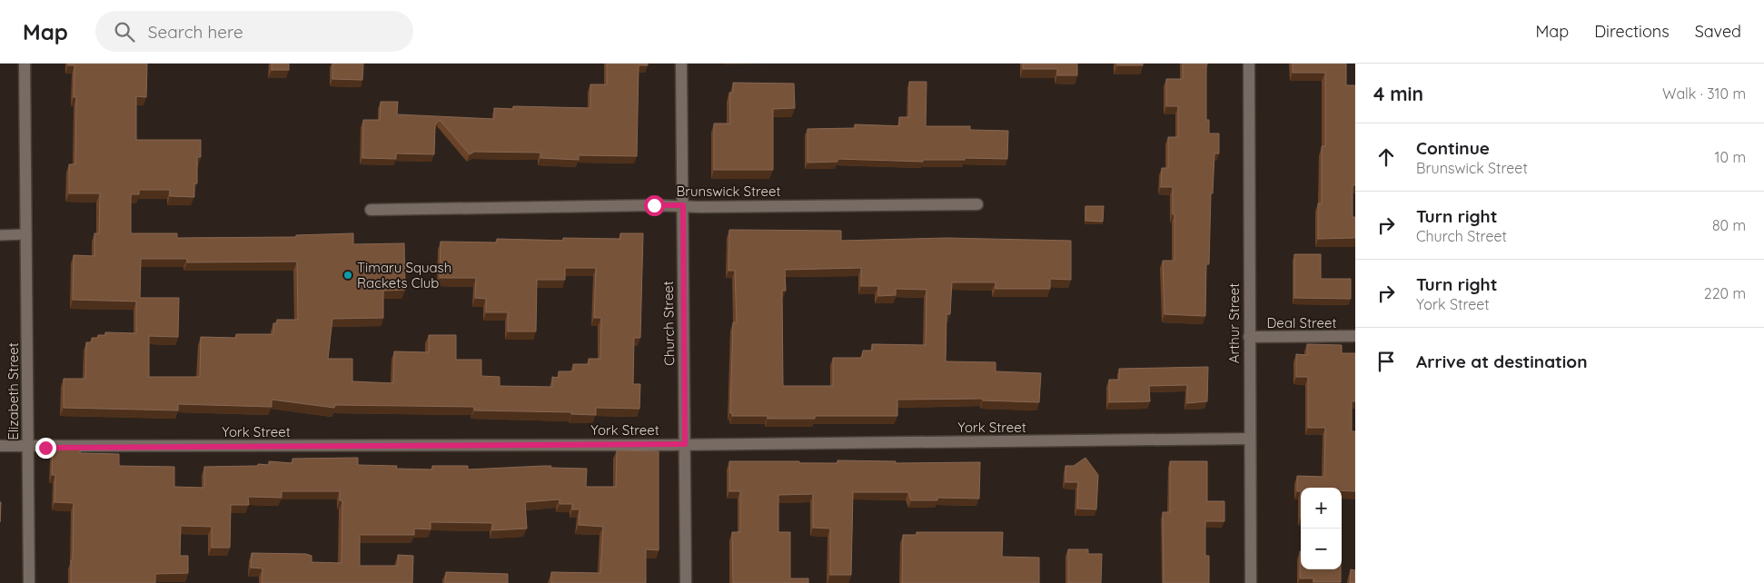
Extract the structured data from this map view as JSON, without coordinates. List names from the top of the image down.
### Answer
{
  "streets": {
    "street": [
      "Brunswick Street",
      "Deal Street",
      "Church Street",
      "Arthur Street",
      "Elizabeth Street",
      "York Street"
    ]
  },
  "crossings": [
    ["Brunswick Street", "Church Street"],
    ["Deal Street", "Arthur Street"],
    ["Church Street", "York Street"],
    ["Arthur Street", "York Street"],
    ["Elizabeth Street", "York Street"]
  ],
  "places": ["Timaru Squash Rackets Club"],
  "page": {
    "header": "Map",
    "search": "Search here",
    "nav": ["Map", "Directions", "Saved"],
    "heading": ["4 min", "Walk · 310 m"],
    "list": [
      ["Continue", "Brunswick Street", "10 m"],
      ["Turn right", "Church Street", "80 m"],
      ["Turn right", "York Street", "220 m"],
      "Arrive at destination"
    ],
    "map_buttons": ["+", "−"]
  }
}
